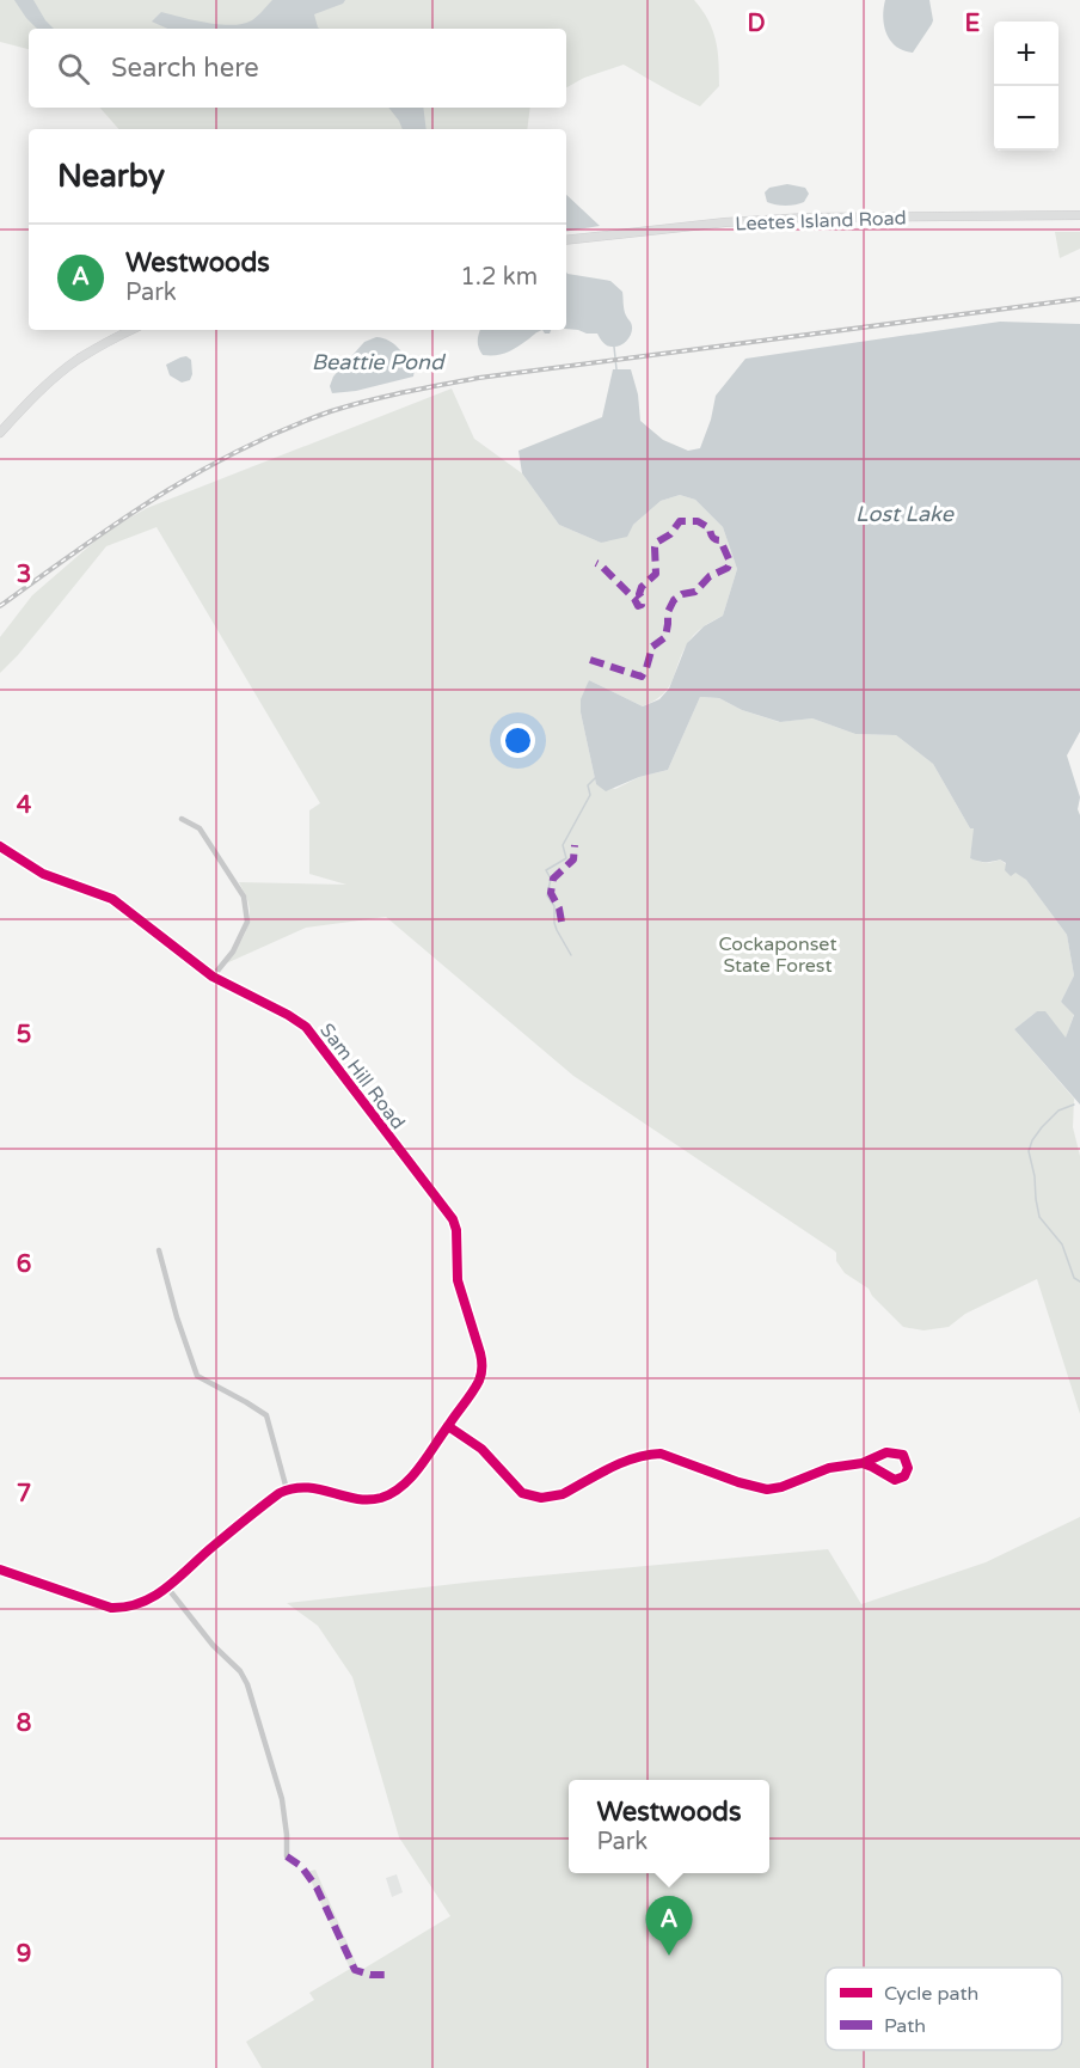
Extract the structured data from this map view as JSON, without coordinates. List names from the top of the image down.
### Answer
{
  "streets": {
    "main road": ["Leetes Island Road"],
    "street": ["Sam Hill Road"]
  },
  "water": ["Beattie Pond", "Lost Lake"],
  "parks": ["Cockaponset State Forest"],
  "legend": ["Cycle path", "Path"],
  "page": {
    "map_buttons": ["+", "−"],
    "search": "Search here",
    "heading": "Nearby",
    "list": [
      {
        "mark": "A",
        "name": "Westwoods",
        "note": "Park",
        "value": "1.2 km"
      }
    ],
    "popup": ["Westwoods", "Park"],
    "pins": "A"
  },
  "grid": {
    "columns": ["D", "E"],
    "rows": [
      "3",
      "4",
      "5",
      "6",
      "7",
      "8",
      "9"
    ]
  }
}
